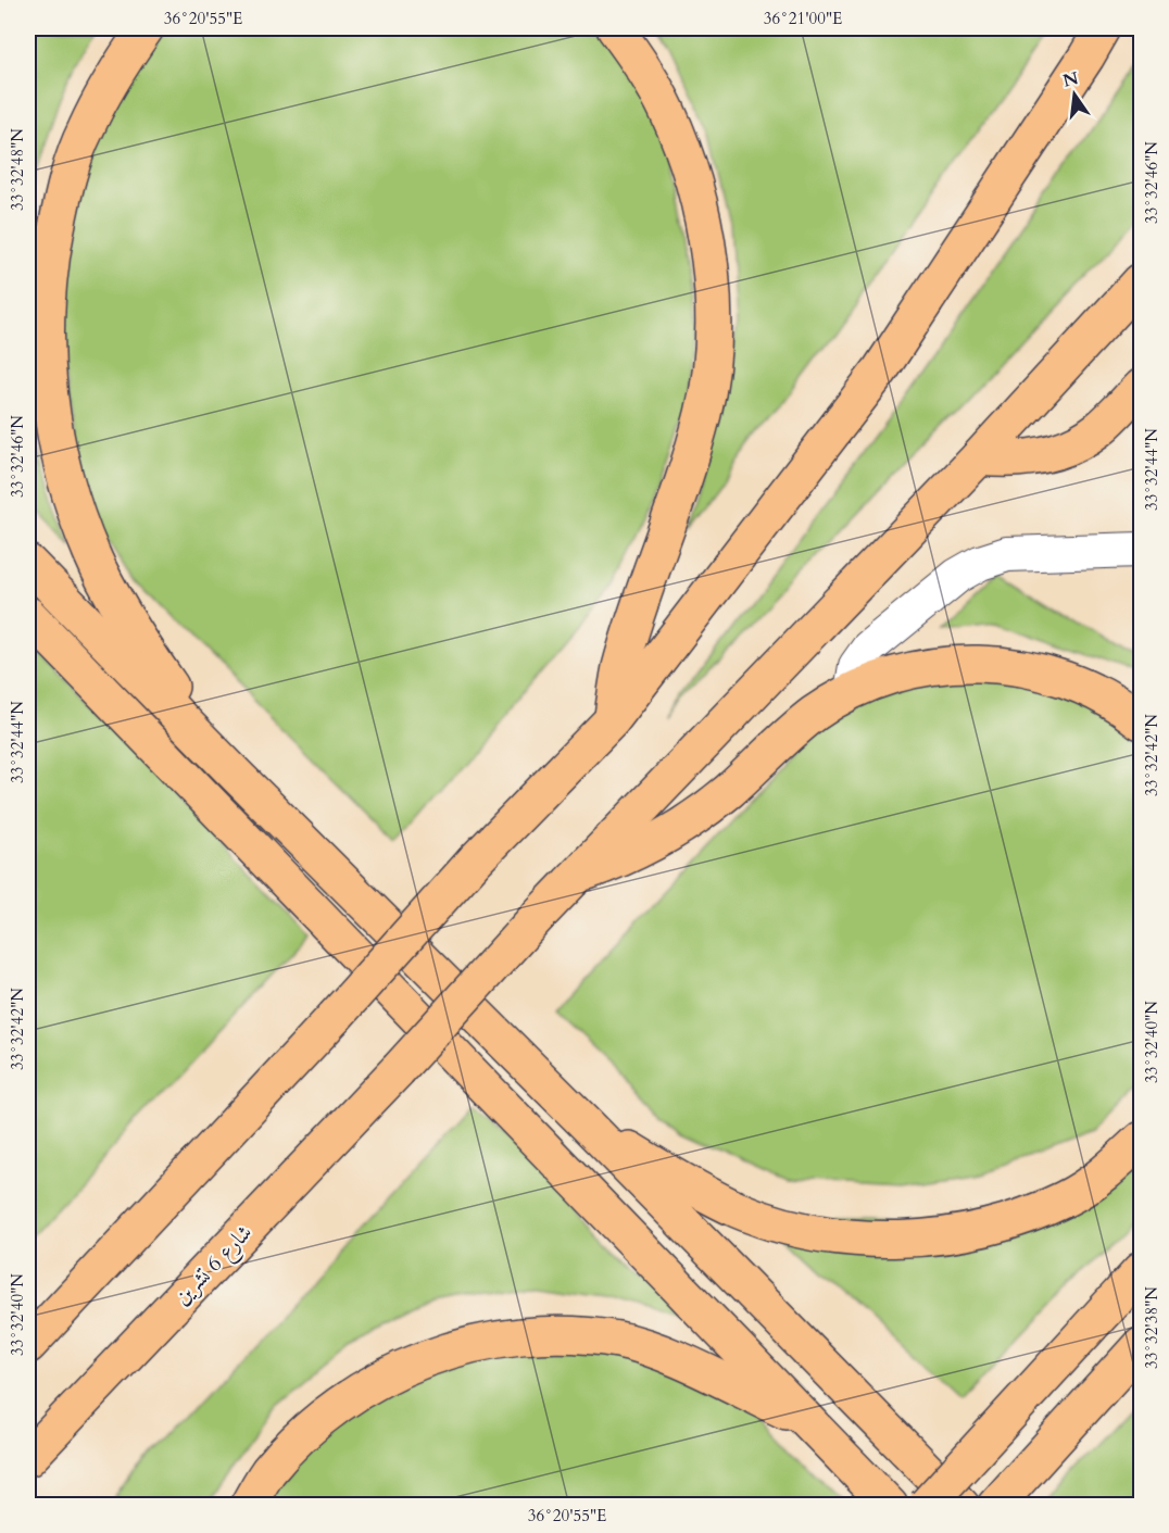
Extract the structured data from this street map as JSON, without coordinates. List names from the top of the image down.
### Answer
{
  "streets": {
    "main road": ["شارع 6 تشرين"]
  },
  "north": "top",
  "coordinates": [
    "36°20'55\"E",
    "36°21'00\"E",
    "33°32'48\"N",
    "33°32'46\"N",
    "33°32'44\"N",
    "33°32'42\"N",
    "33°32'40\"N",
    "33°32'38\"N"
  ]
}
